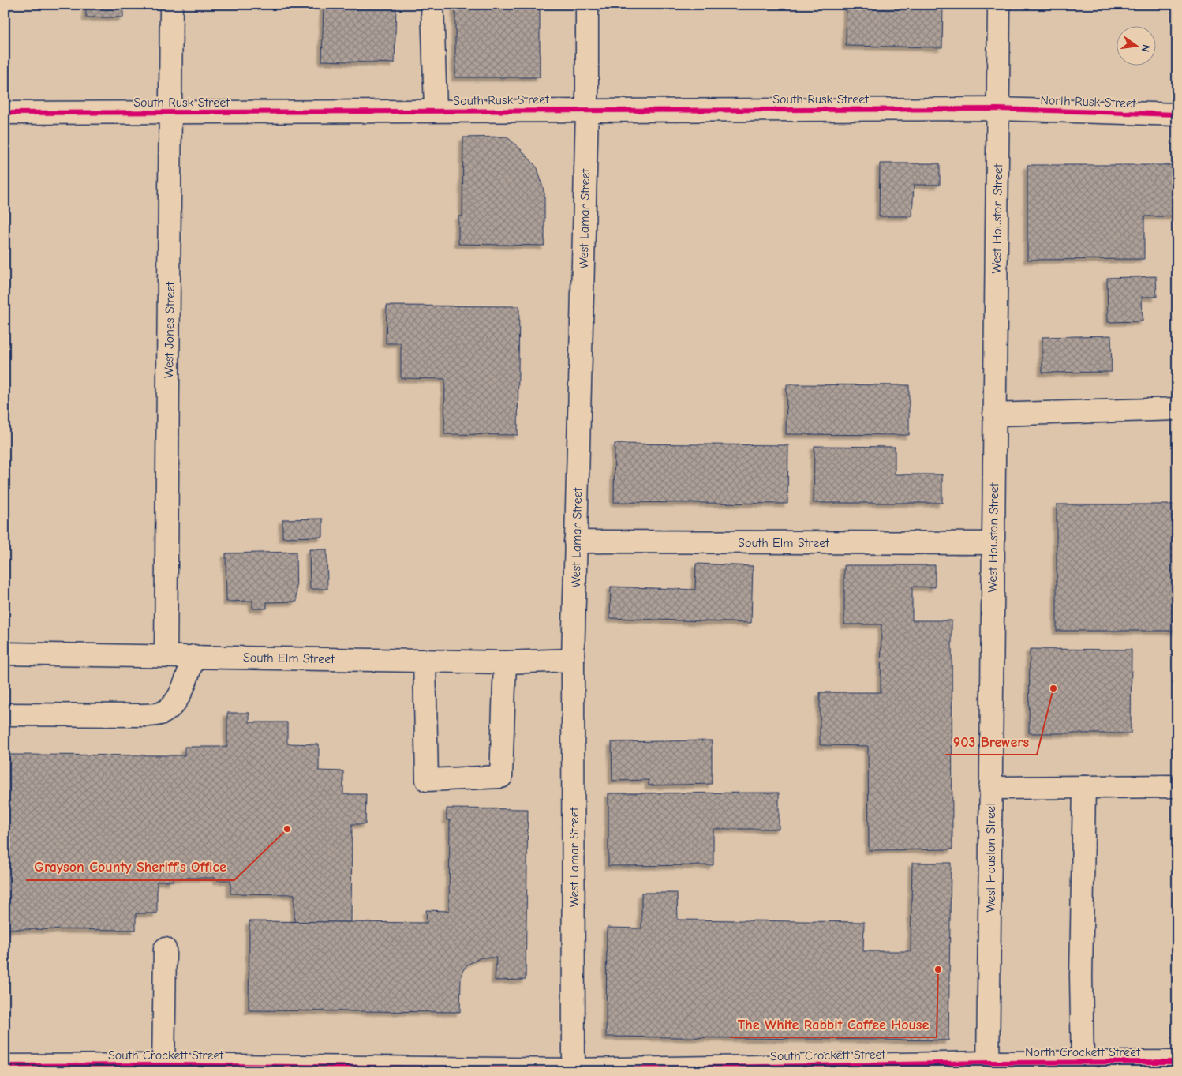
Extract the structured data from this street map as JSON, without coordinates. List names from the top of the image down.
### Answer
{
  "streets": {
    "street": [
      "South Rusk Street",
      "North Rusk Street",
      "West Lamar Street",
      "West Houston Street",
      "West Jones Street",
      "South Elm Street",
      "North Crockett Street",
      "South Crockett Street"
    ]
  },
  "crossings": [
    ["South Rusk Street", "North Rusk Street"],
    ["South Rusk Street", "West Lamar Street"],
    ["South Rusk Street", "West Houston Street"],
    ["South Rusk Street", "West Jones Street"],
    ["North Rusk Street", "West Houston Street"],
    ["West Lamar Street", "South Elm Street"],
    ["West Lamar Street", "South Crockett Street"],
    ["West Houston Street", "South Elm Street"],
    ["West Houston Street", "North Crockett Street"],
    ["West Houston Street", "South Crockett Street"],
    ["West Jones Street", "South Elm Street"],
    ["North Crockett Street", "South Crockett Street"]
  ],
  "places": ["903 Brewers", "Grayson County Sheriff’s Office", "The White Rabbit Coffee House"],
  "north": "right"
}
